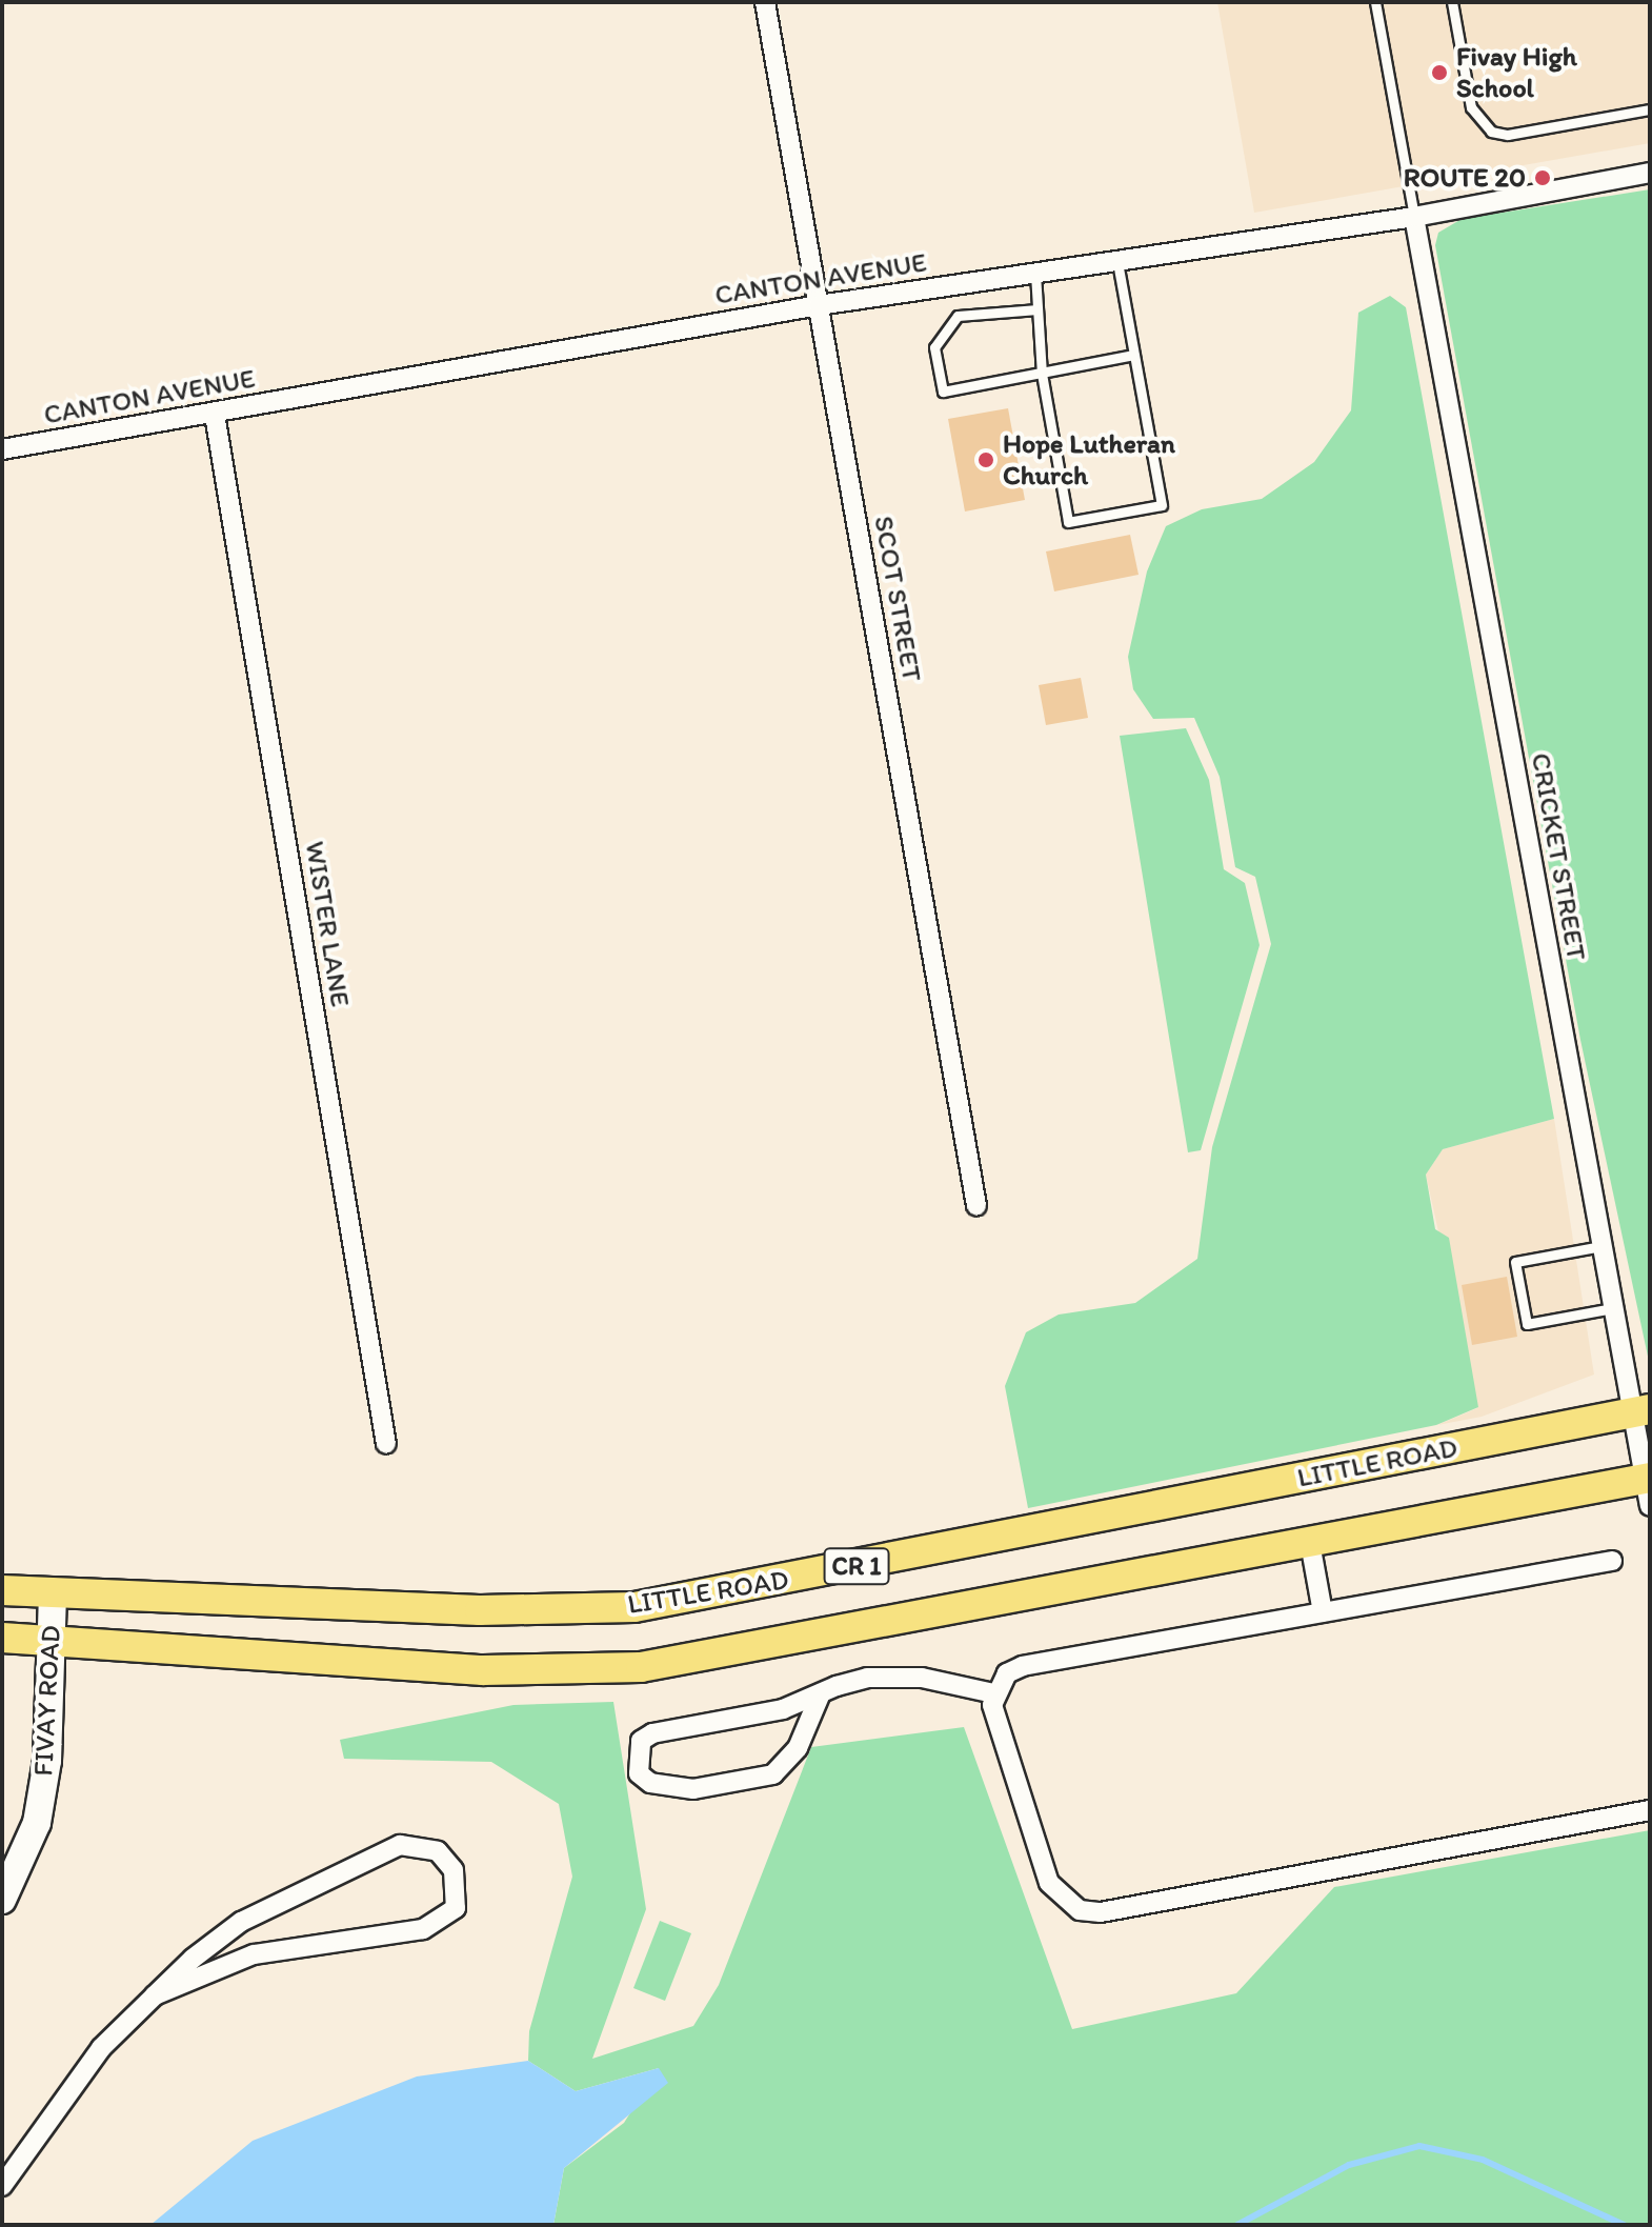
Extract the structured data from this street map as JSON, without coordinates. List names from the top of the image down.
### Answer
{
  "streets": {
    "main road": ["LITTLE ROAD", "CR 1"],
    "street": [
      "CANTON AVENUE",
      "SCOT STREET",
      "CRICKET STREET",
      "WISTER LANE",
      "FIVAY ROAD"
    ]
  },
  "crossings": [
    ["CANTON AVENUE", "SCOT STREET"],
    ["CANTON AVENUE", "CRICKET STREET"],
    ["CANTON AVENUE", "WISTER LANE"],
    ["CRICKET STREET", "LITTLE ROAD"],
    ["CRICKET STREET", "CR 1"],
    ["LITTLE ROAD", "FIVAY ROAD"],
    ["CR 1", "FIVAY ROAD"]
  ],
  "places": ["Fivay High School", "ROUTE 20", "Hope Lutheran Church"]
}
